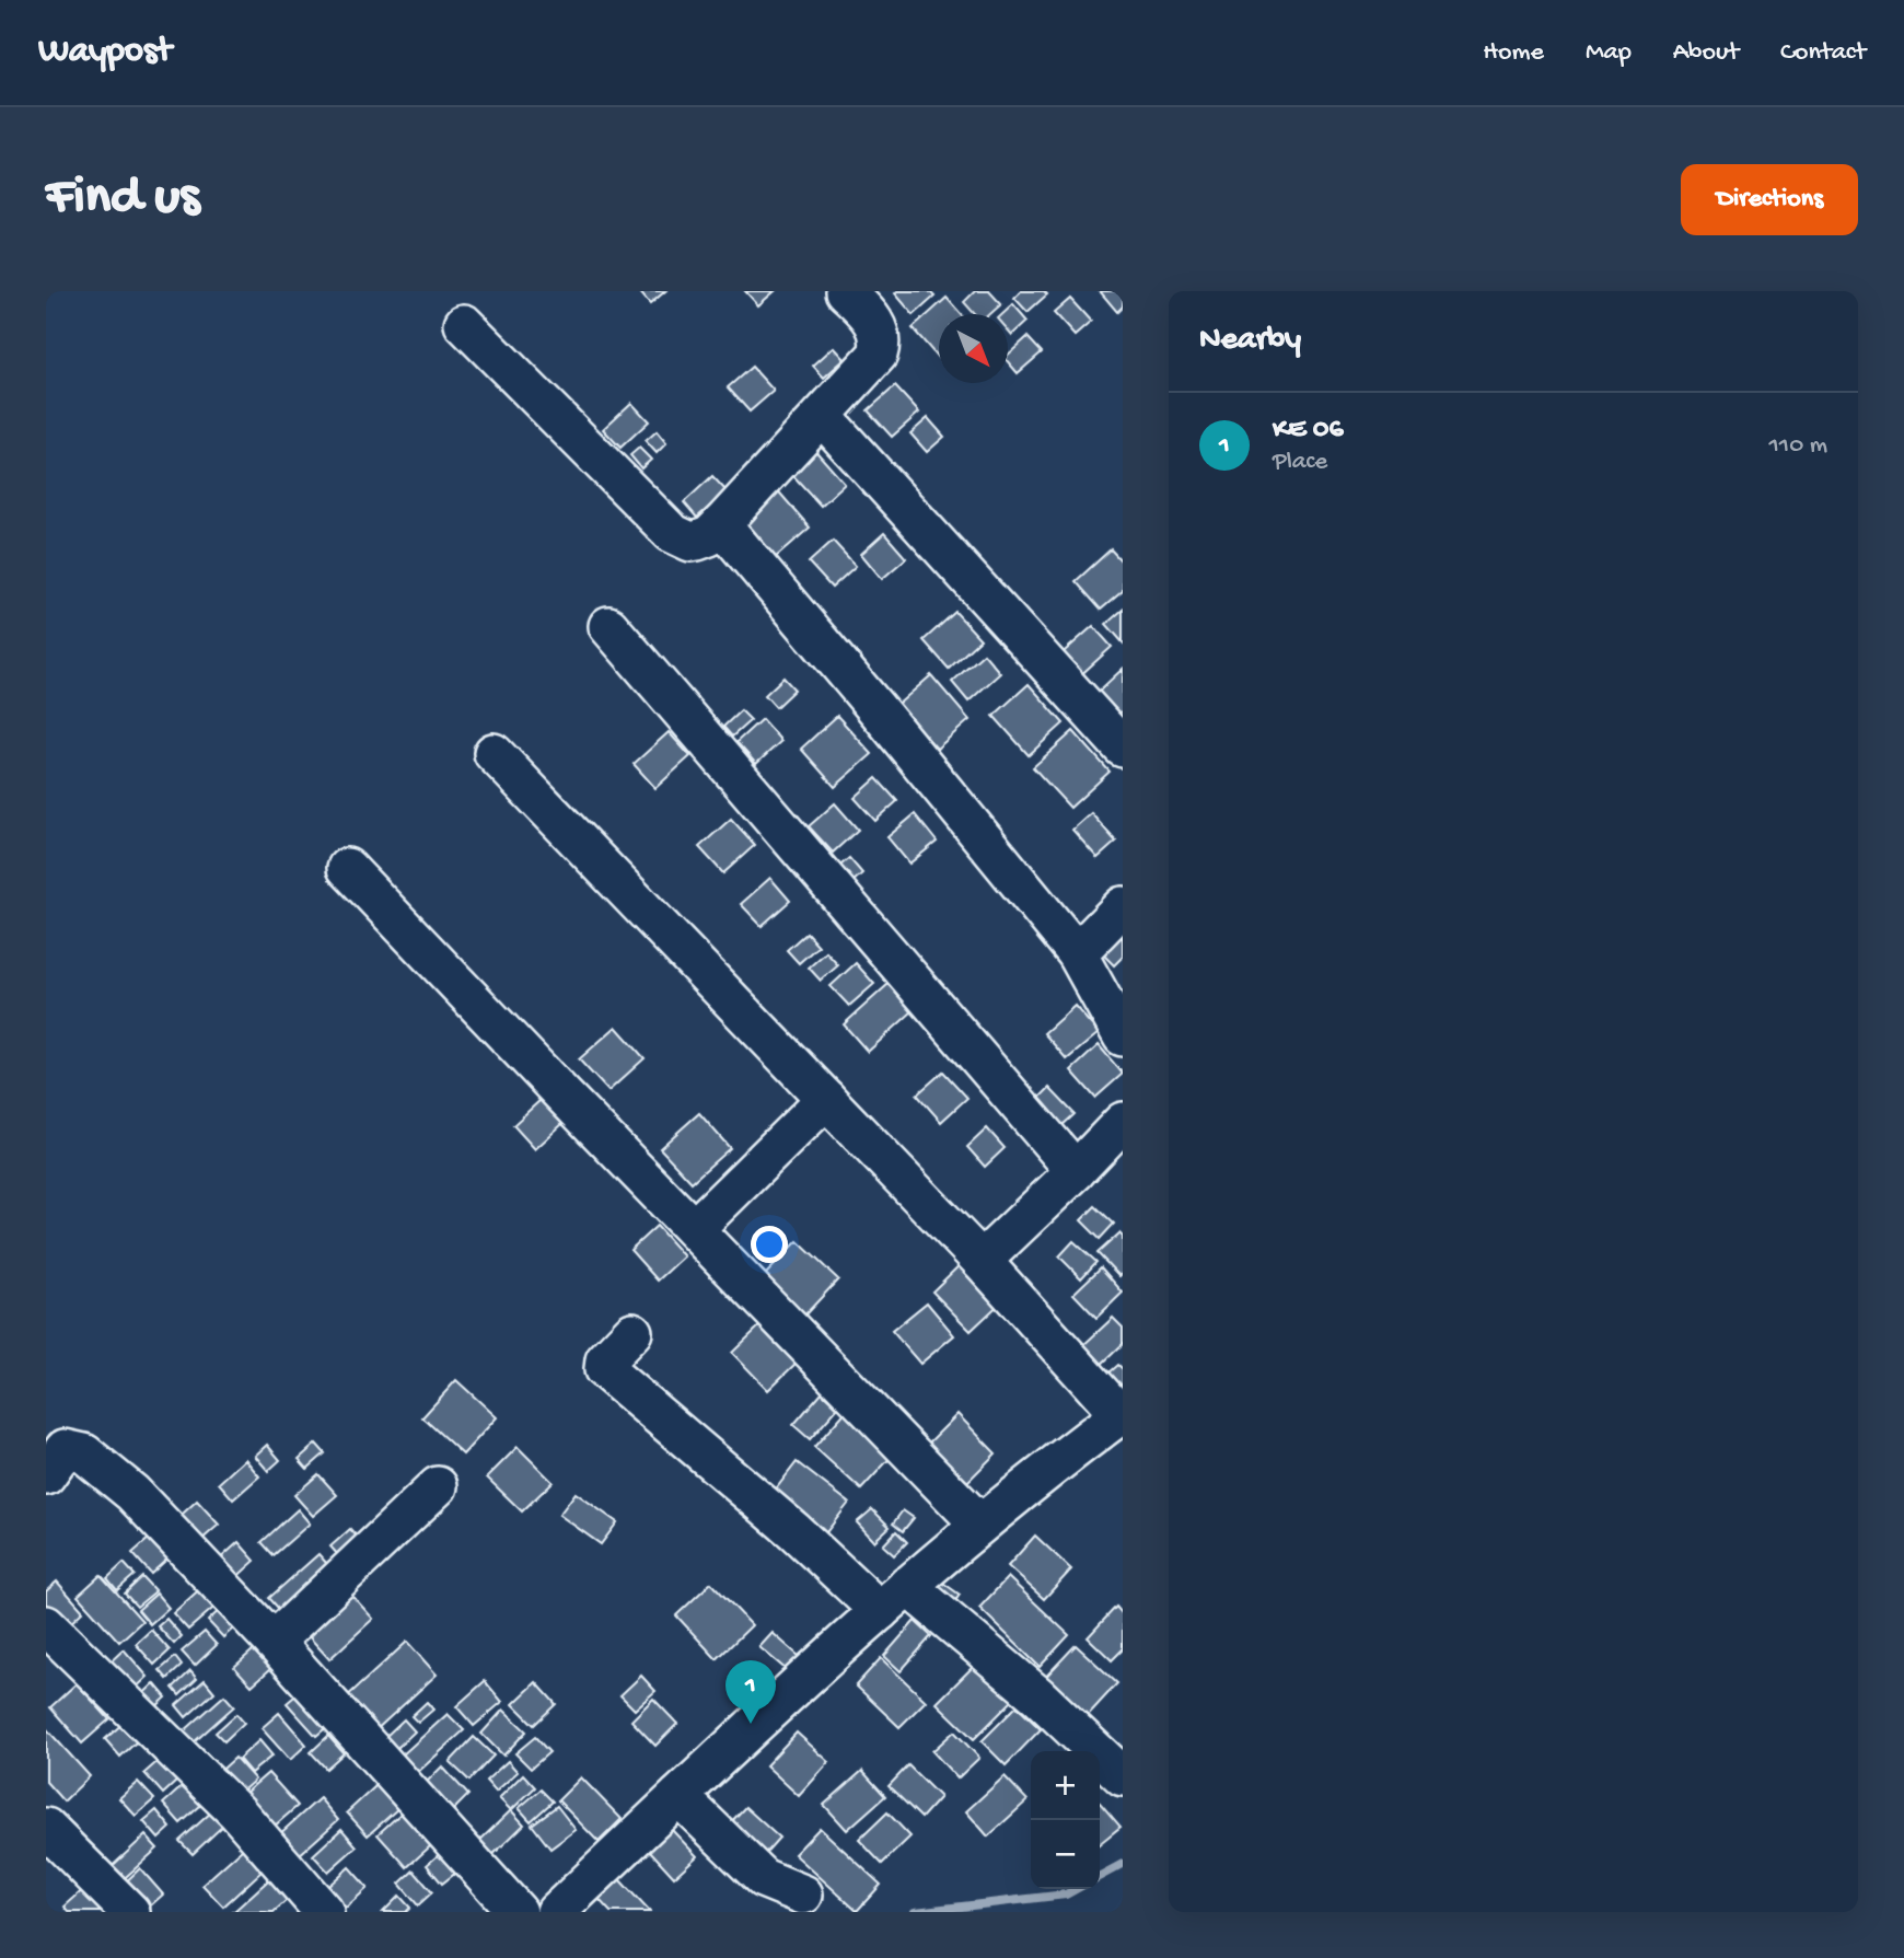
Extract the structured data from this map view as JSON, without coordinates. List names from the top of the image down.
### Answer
{
  "north": "bottom right",
  "page": {
    "header": "Waypost",
    "nav": [
      "Home",
      "Map",
      "About",
      "Contact"
    ],
    "buttons": "Directions",
    "title": "Find us",
    "heading": "Nearby",
    "list": [
      {
        "mark": "1",
        "name": "KE 06",
        "note": "Place",
        "value": "110 m"
      }
    ],
    "pins": "1",
    "map_buttons": ["+", "−"]
  }
}
